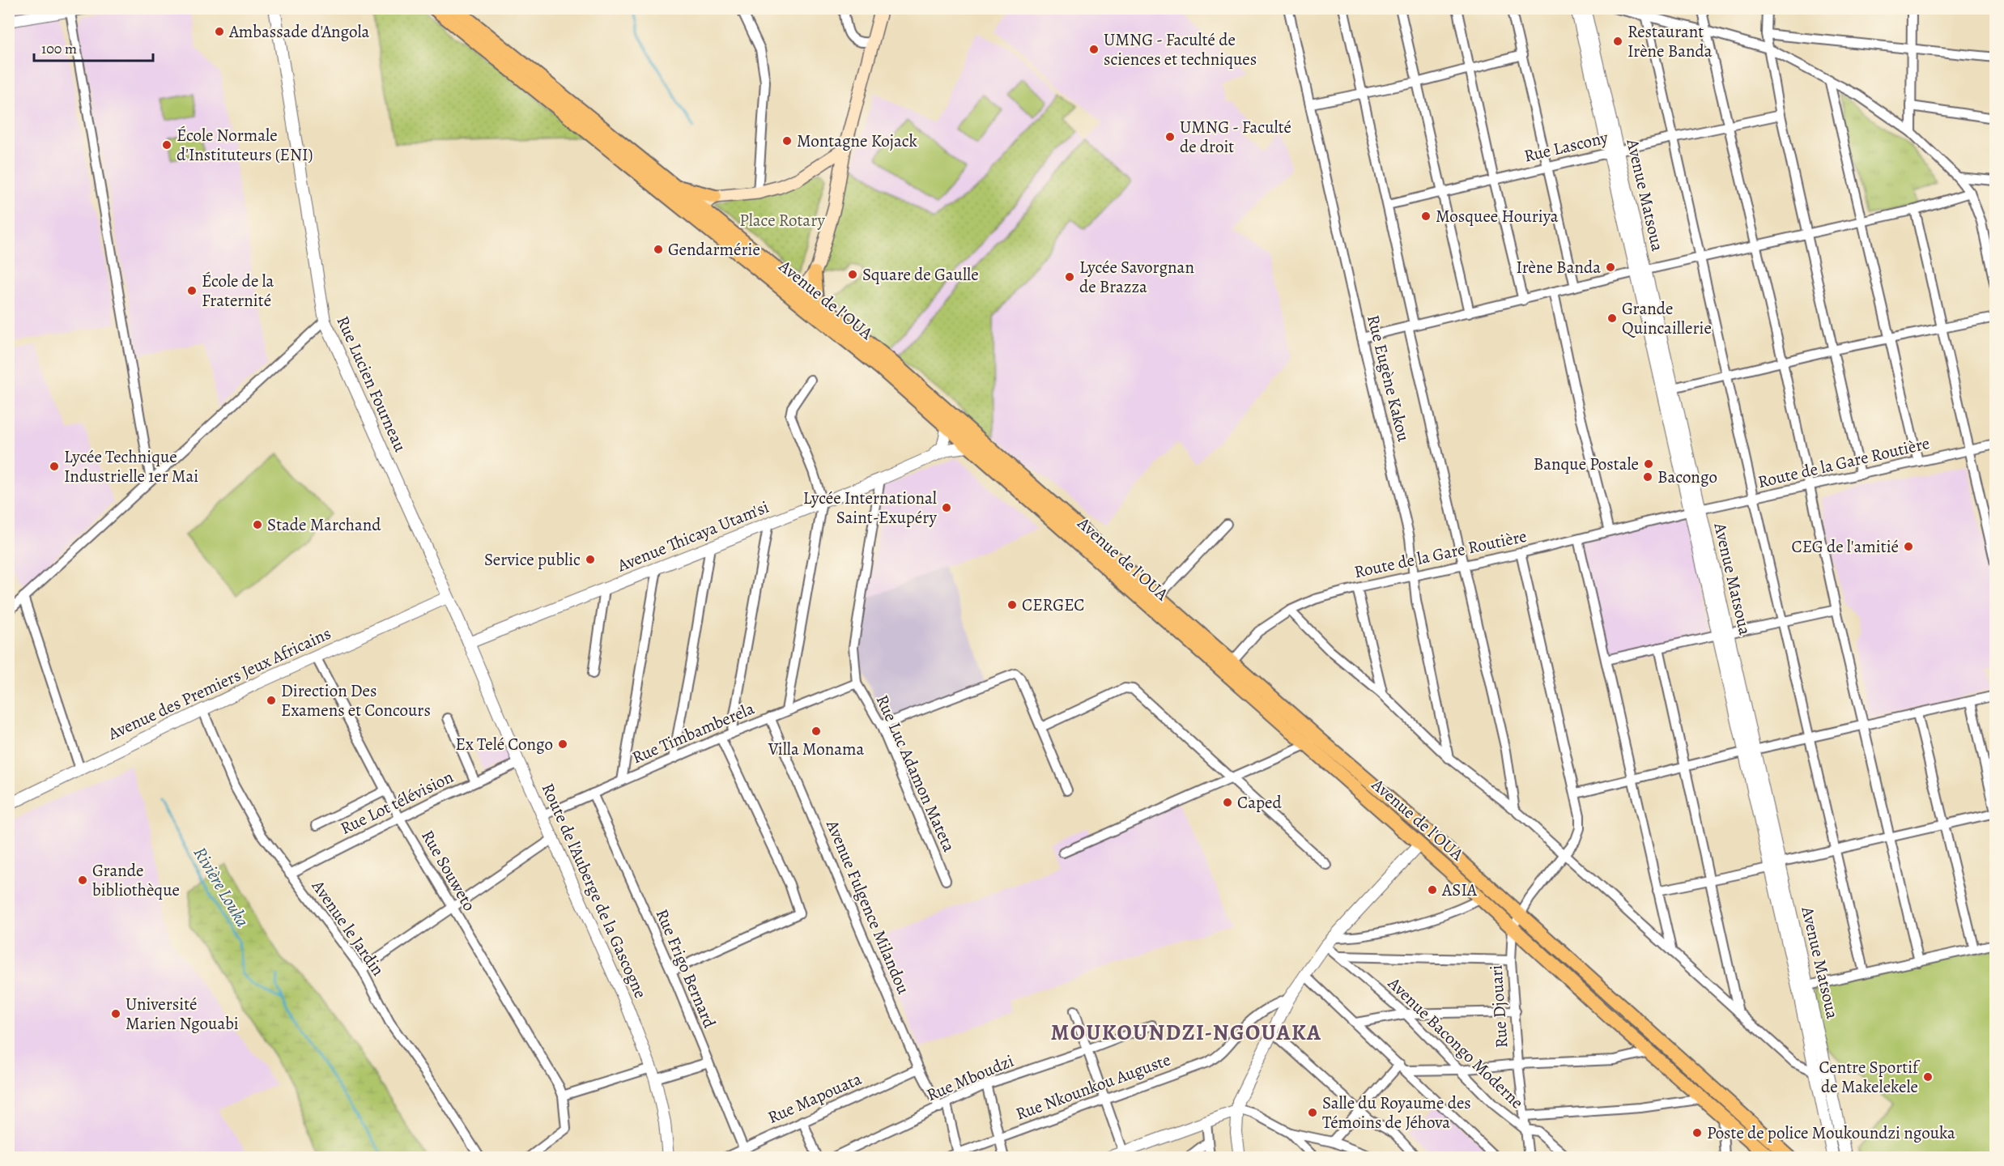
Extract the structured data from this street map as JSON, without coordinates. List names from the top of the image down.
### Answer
{
  "streets": {
    "main road": ["Avenue de l'OUA"],
    "street": [
      "Rue Lascony",
      "Avenue Matsoua",
      "Rue Eugène Kakou",
      "Rue Lucien Fourneau",
      "Route de la Gare Routière",
      "Avenue Thicaya Utam'si",
      "Avenue des Premiers Jeux Africains",
      "Rue Timbamberela",
      "Rue Luc Adamon Mateta",
      "Rue Lot télévision",
      "Rue Souweto",
      "Route de l'Auberge de la Gascogne",
      "Avenue Fulgence Milandou",
      "Avenue le Jardin",
      "Rue Frigo Bernard",
      "Rue Djouari",
      "Avenue Bacongo Moderne",
      "Rue Mboudzi",
      "Rue Nkounkou Auguste",
      "Rue Mapouata"
    ]
  },
  "crossings": [
    ["Rue Lascony", "Avenue Matsoua"],
    ["Avenue Matsoua", "Route de la Gare Routière"],
    ["Avenue de l'OUA", "Route de la Gare Routière"],
    ["Avenue de l'OUA", "Avenue Thicaya Utam'si"],
    ["Avenue de l'OUA", "Rue Djouari"],
    ["Rue Eugène Kakou", "Route de la Gare Routière"],
    ["Rue Lucien Fourneau", "Avenue Thicaya Utam'si"],
    ["Rue Lucien Fourneau", "Avenue des Premiers Jeux Africains"],
    ["Rue Lucien Fourneau", "Route de l'Auberge de la Gascogne"],
    ["Route de la Gare Routière", "Rue Djouari"],
    ["Avenue Thicaya Utam'si", "Rue Luc Adamon Mateta"],
    ["Avenue Thicaya Utam'si", "Route de l'Auberge de la Gascogne"],
    ["Avenue des Premiers Jeux Africains", "Rue Souweto"],
    ["Avenue des Premiers Jeux Africains", "Avenue le Jardin"],
    ["Rue Timbamberela", "Rue Luc Adamon Mateta"],
    ["Rue Timbamberela", "Route de l'Auberge de la Gascogne"],
    ["Rue Timbamberela", "Avenue Fulgence Milandou"],
    ["Rue Timbamberela", "Rue Frigo Bernard"],
    ["Rue Lot télévision", "Rue Souweto"],
    ["Rue Lot télévision", "Route de l'Auberge de la Gascogne"],
    ["Rue Lot télévision", "Avenue le Jardin"],
    ["Avenue Fulgence Milandou", "Rue Mboudzi"],
    ["Avenue Fulgence Milandou", "Rue Nkounkou Auguste"],
    ["Avenue Fulgence Milandou", "Rue Mapouata"],
    ["Rue Frigo Bernard", "Rue Mapouata"],
    ["Rue Djouari", "Avenue Bacongo Moderne"]
  ],
  "districts": ["MOUKOUNDZI-NGOUAKA"],
  "water": ["Rivière Louka"],
  "parks": ["Place Rotary"],
  "places": [
    "Ambassade d'Angola",
    "Restaurant Irène Banda",
    "UMNG - Faculté de sciences et techniques",
    "UMNG - Faculté de droit",
    "Montagne Kojack",
    "École Normale d'Instituteurs (ENI)",
    "Mosquee Houriya",
    "Gendarmérie",
    "Irène Banda",
    "Square de Gaulle",
    "Lycée Savorgnan de Brazza",
    "École de la Fraternité",
    "Grande Quincaillerie",
    "Banque Postale",
    "Lycée Technique Industrielle 1er Mai",
    "Bacongo",
    "Lycée International Saint-Exupéry",
    "Stade Marchand",
    "CEG de l'amitié",
    "Service public",
    "CERGEC",
    "Direction Des Examens et Concours",
    "Villa Monama",
    "Ex Telé Congo",
    "Caped",
    "Grande bibliothèque",
    "ASIA",
    "Université Marien Ngouabi",
    "Centre Sportif de Makelekele",
    "Salle du Royaume des Témoins de Jéhova",
    "Poste de police Moukoundzi ngouka"
  ],
  "scale_bar": "100 m"
}
